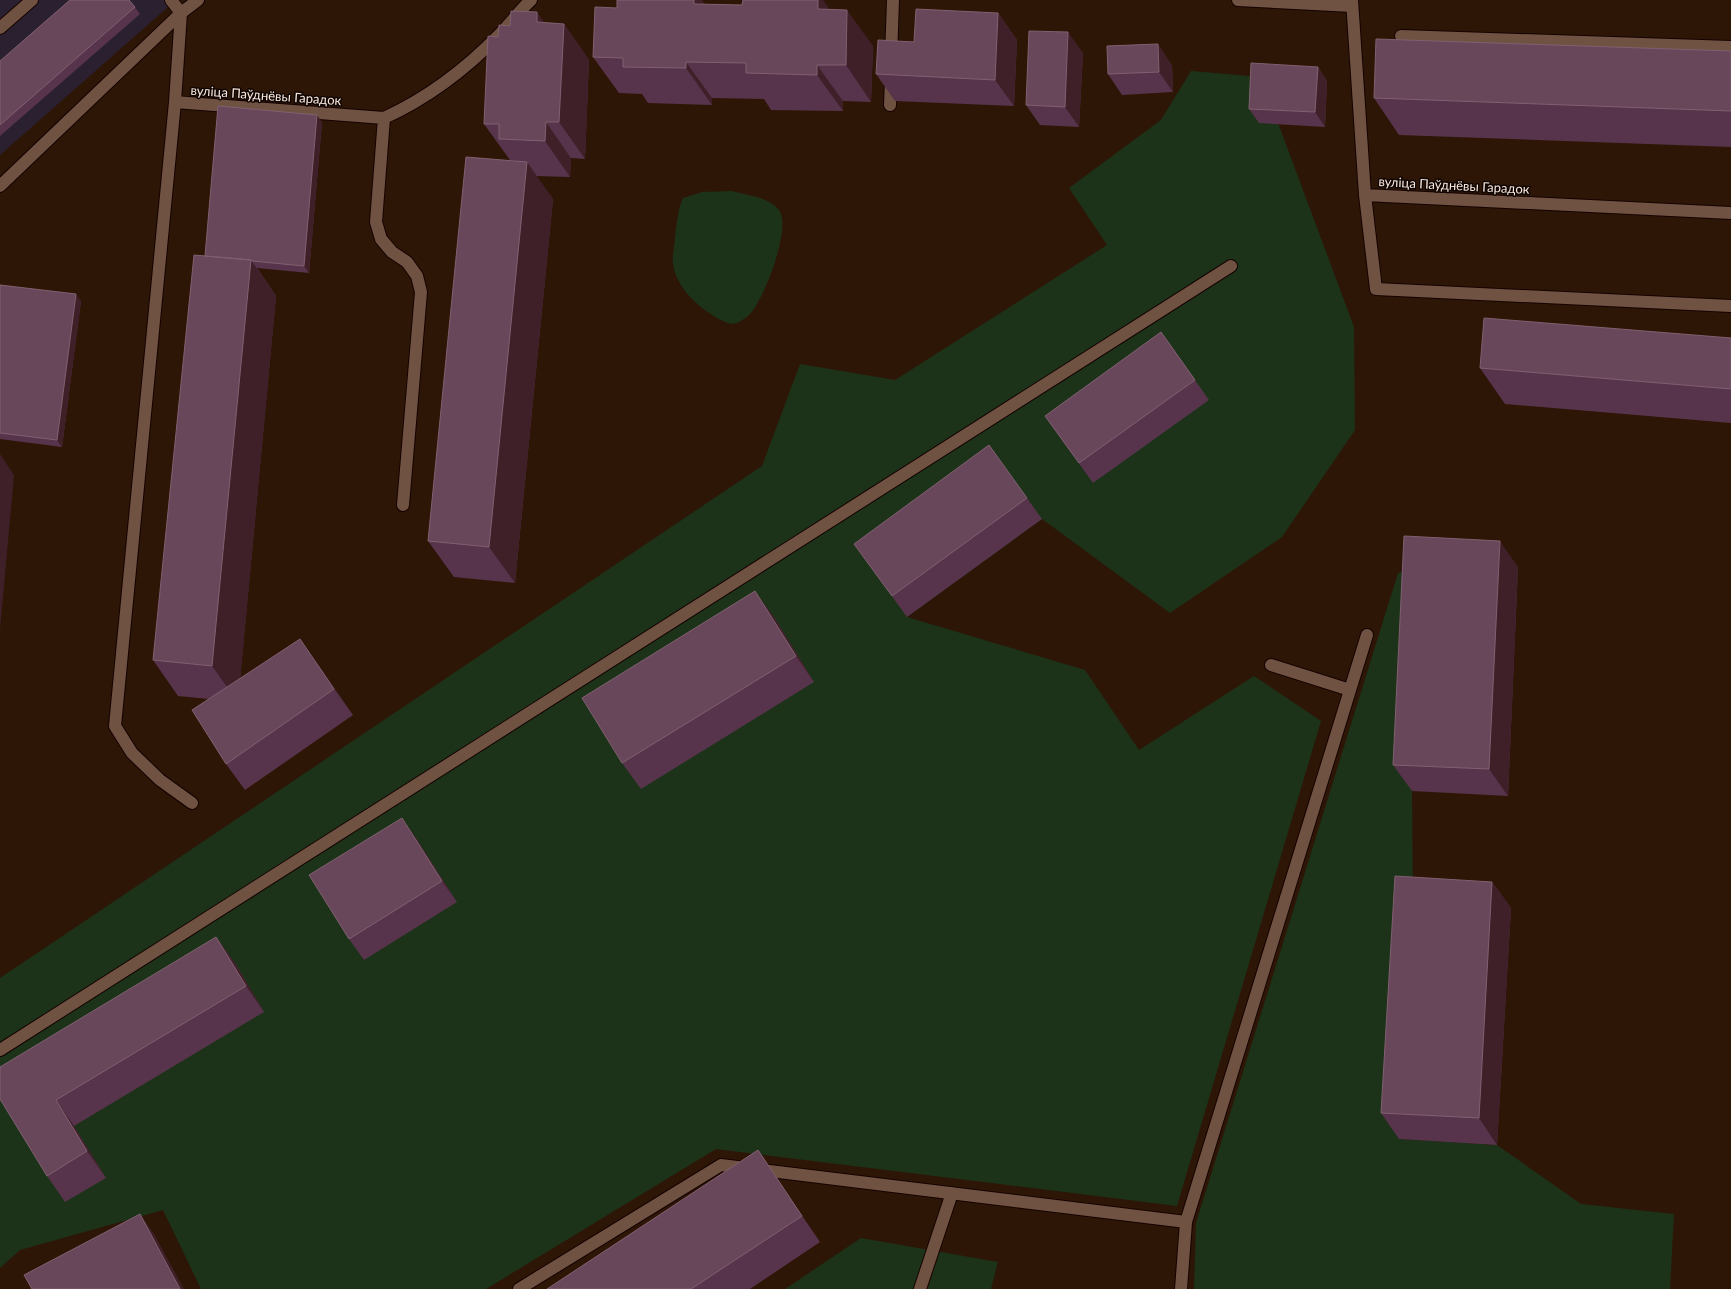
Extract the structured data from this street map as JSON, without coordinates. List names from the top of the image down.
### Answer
{
  "streets": {
    "street": ["вуліца Паўднёвы Гарадок"]
  }
}
